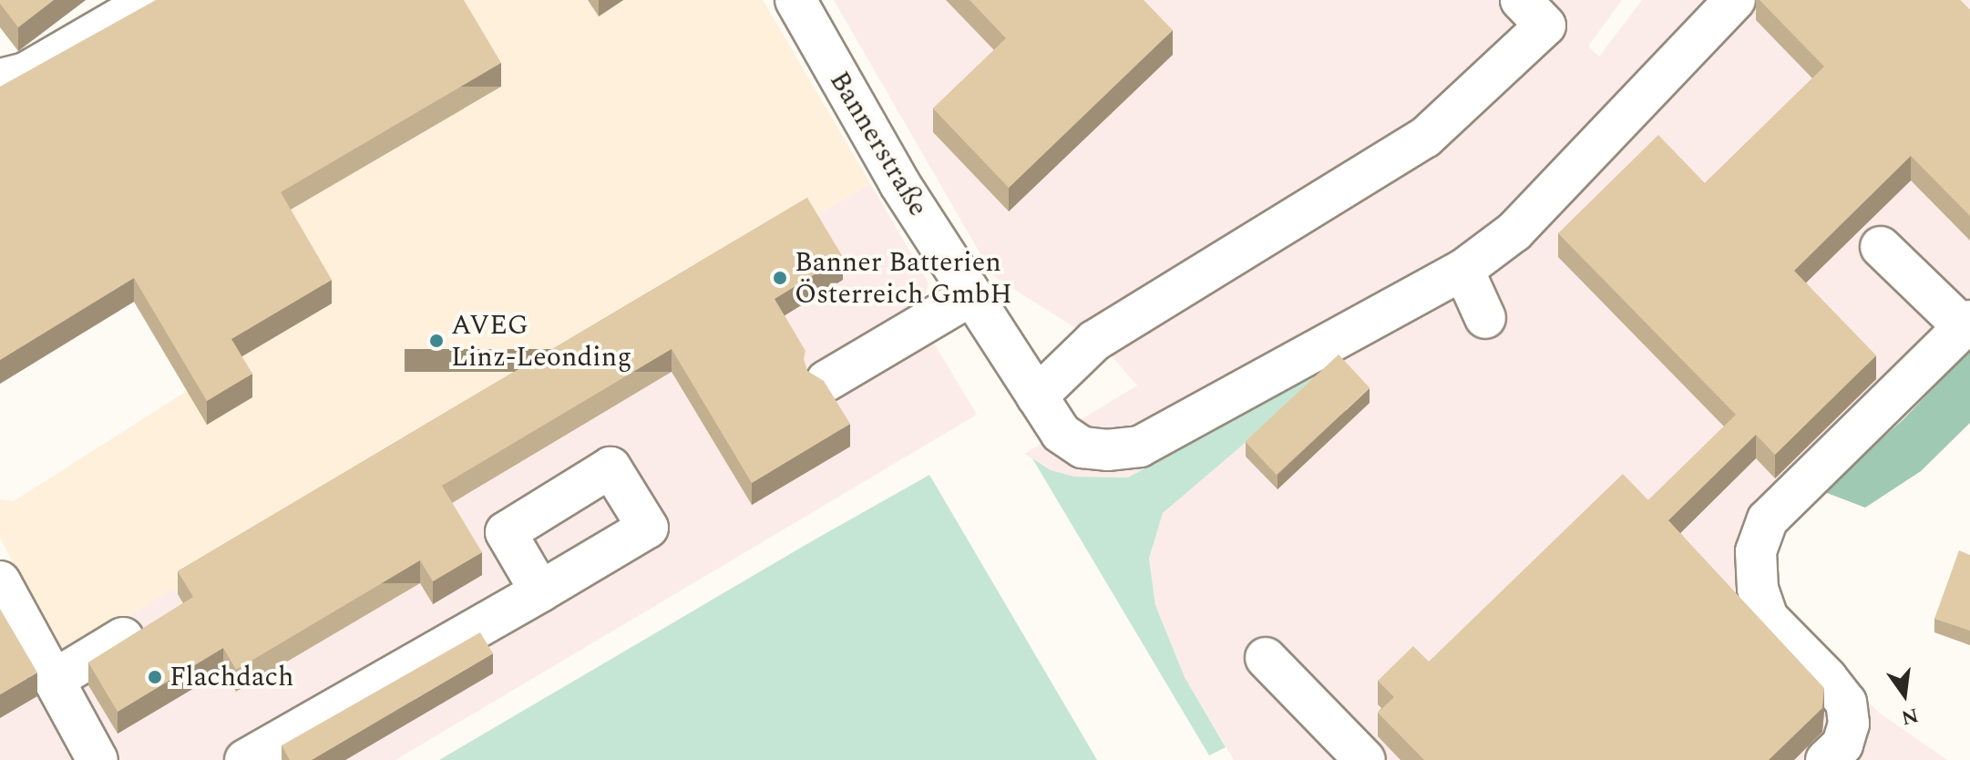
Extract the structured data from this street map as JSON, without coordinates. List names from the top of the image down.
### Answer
{
  "streets": {
    "street": ["Bannerstraße"]
  },
  "places": ["Banner Batterien Österreich GmbH", "AVEG Linz-Leonding", "Flachdach"],
  "north": "bottom"
}
